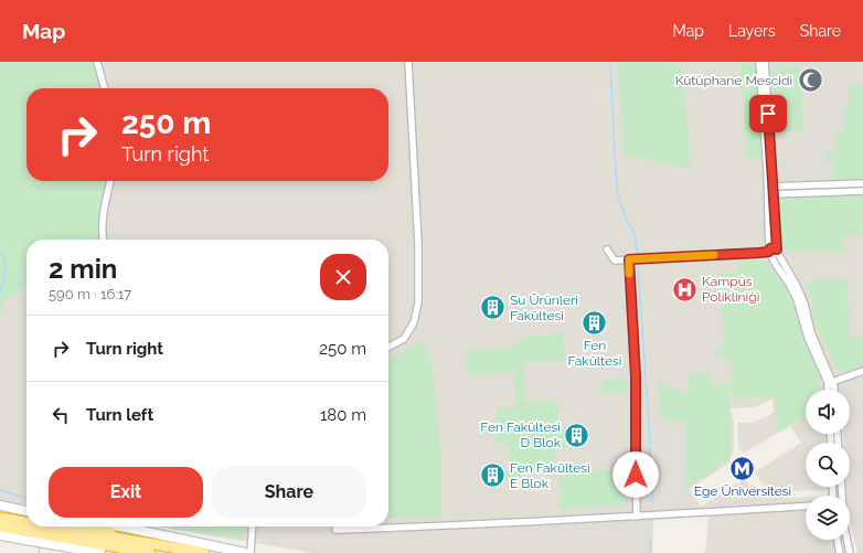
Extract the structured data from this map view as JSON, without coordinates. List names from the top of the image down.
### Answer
{
  "places": {
    "mosque": ["Kütüphane Mescidi"],
    "hospital": ["Kampüs Polikliniği"],
    "building": [
      "Su Ürünleri Fakültesi",
      "Fen Fakültesi",
      "Fen Fakültesi D Blok",
      "Fen Fakültesi E Blok"
    ],
    "metro station": ["Ege Üniversitesi"]
  },
  "page": {
    "header": "Map",
    "nav": ["Map", "Layers", "Share"],
    "turn": ["250 m", "Turn right"],
    "heading": ["2 min", "590 m · 16:17"],
    "list": [
      {
        "name": "Turn right",
        "value": "250 m"
      },
      {
        "name": "Turn left",
        "value": "180 m"
      }
    ],
    "buttons": ["Exit", "Share"]
  }
}
